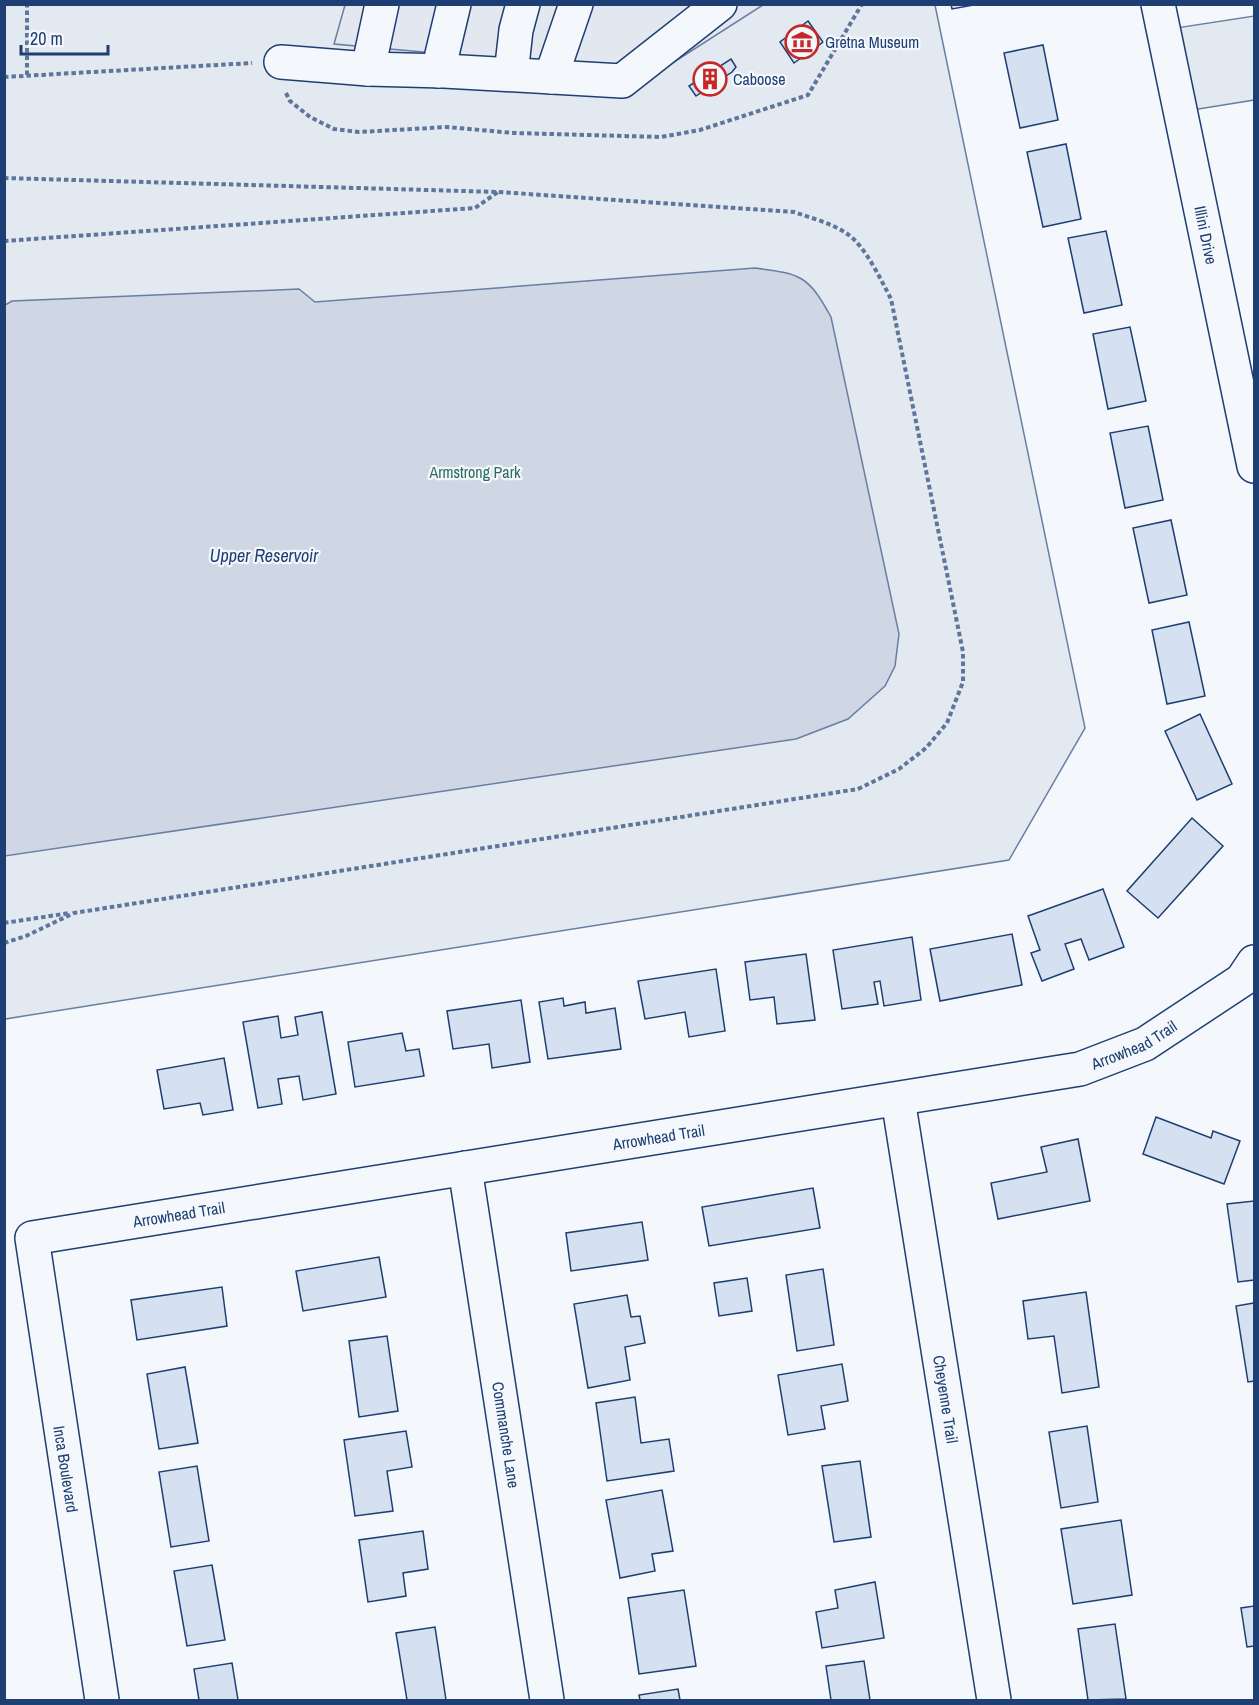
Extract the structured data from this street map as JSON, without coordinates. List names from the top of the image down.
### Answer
{
  "streets": {
    "street": [
      "Illini Drive",
      "Arrowhead Trail",
      "Cheyenne Trail",
      "Commanche Lane",
      "Inca Boulevard"
    ]
  },
  "crossings": [
    ["Arrowhead Trail", "Cheyenne Trail"],
    ["Arrowhead Trail", "Commanche Lane"],
    ["Arrowhead Trail", "Inca Boulevard"]
  ],
  "water": ["Upper Reservoir"],
  "parks": ["Armstrong Park"],
  "places": {
    "museum": ["Gretna Museum"],
    "building": ["Caboose"]
  },
  "scale_bar": "20 m"
}
